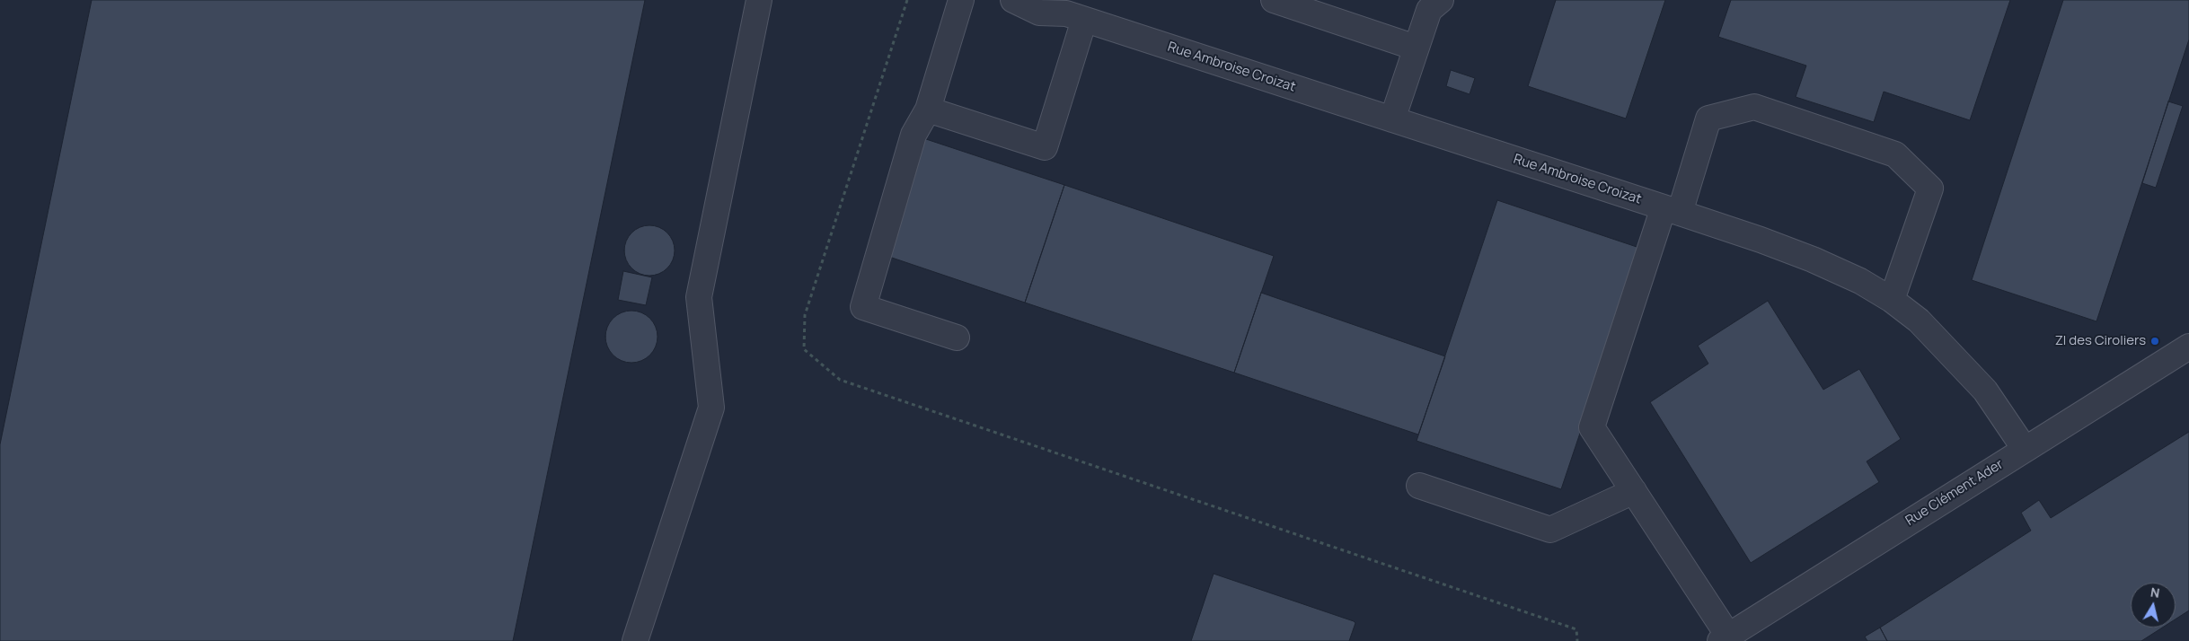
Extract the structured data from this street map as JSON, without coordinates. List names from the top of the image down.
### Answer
{
  "streets": {
    "street": ["Rue Ambroise Croizat", "Rue Clément Ader"]
  },
  "crossings": [
    ["Rue Ambroise Croizat", "Rue Clément Ader"]
  ],
  "places": ["ZI des Ciroliers"],
  "north": "top"
}
